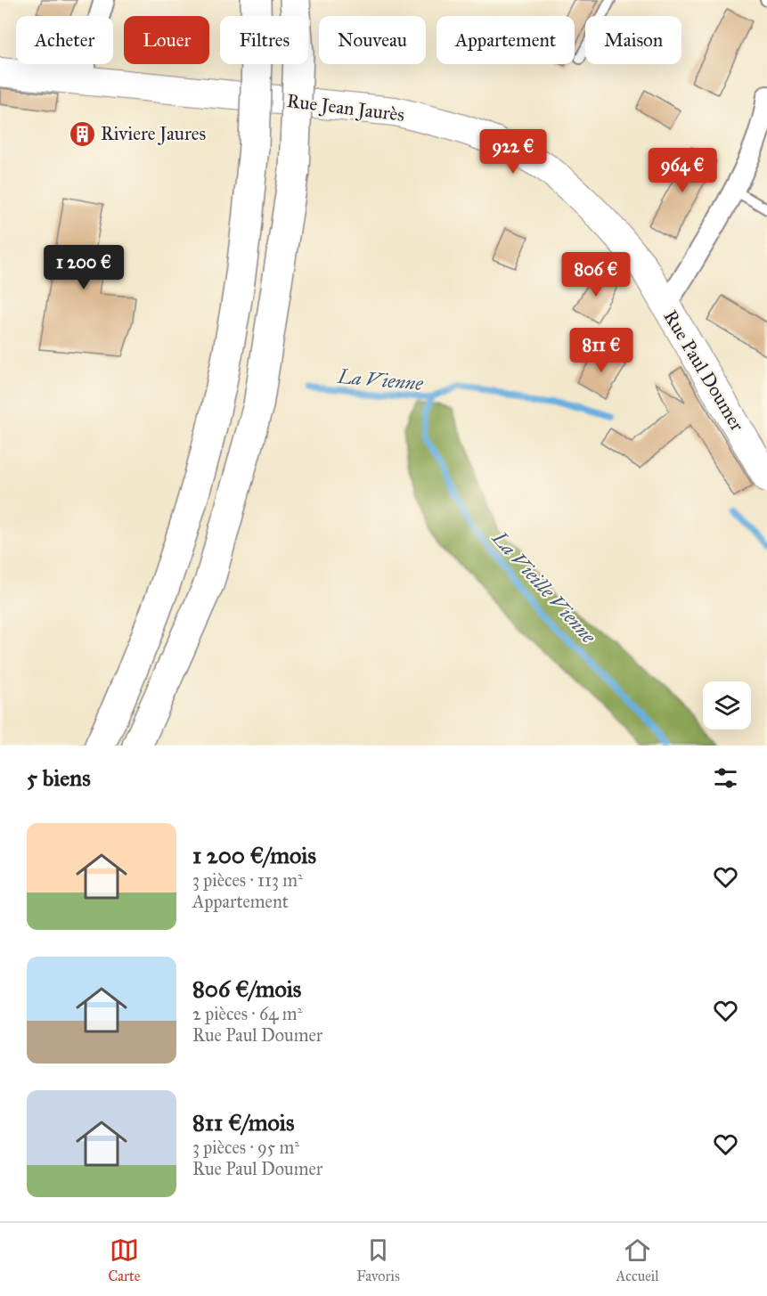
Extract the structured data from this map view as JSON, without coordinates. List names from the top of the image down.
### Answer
{
  "streets": {
    "street": ["Rue Jean Jaurès", "Rue Paul Doumer"]
  },
  "crossings": [
    ["Rue Jean Jaurès", "Rue Paul Doumer"]
  ],
  "water": ["La Vienne", "La Vieille Vienne"],
  "places": {
    "building": ["Riviere Jaures"]
  },
  "page": {
    "chip": [
      "Acheter",
      "Louer",
      "Filtres",
      "Nouveau",
      "Appartement",
      "Maison"
    ],
    "price": [
      "922 €",
      "964 €",
      "1 200 €",
      "806 €",
      "811 €"
    ],
    "heading": "5 biens",
    "list": [
      {
        "name": "1 200 €/mois",
        "note": "3 pièces · 113 m² · Appartement"
      },
      {
        "name": "806 €/mois",
        "note": "2 pièces · 64 m² · Rue Paul Doumer"
      },
      {
        "name": "811 €/mois",
        "note": "3 pièces · 95 m² · Rue Paul Doumer"
      }
    ],
    "tabs": ["Carte", "Favoris", "Accueil"]
  }
}
